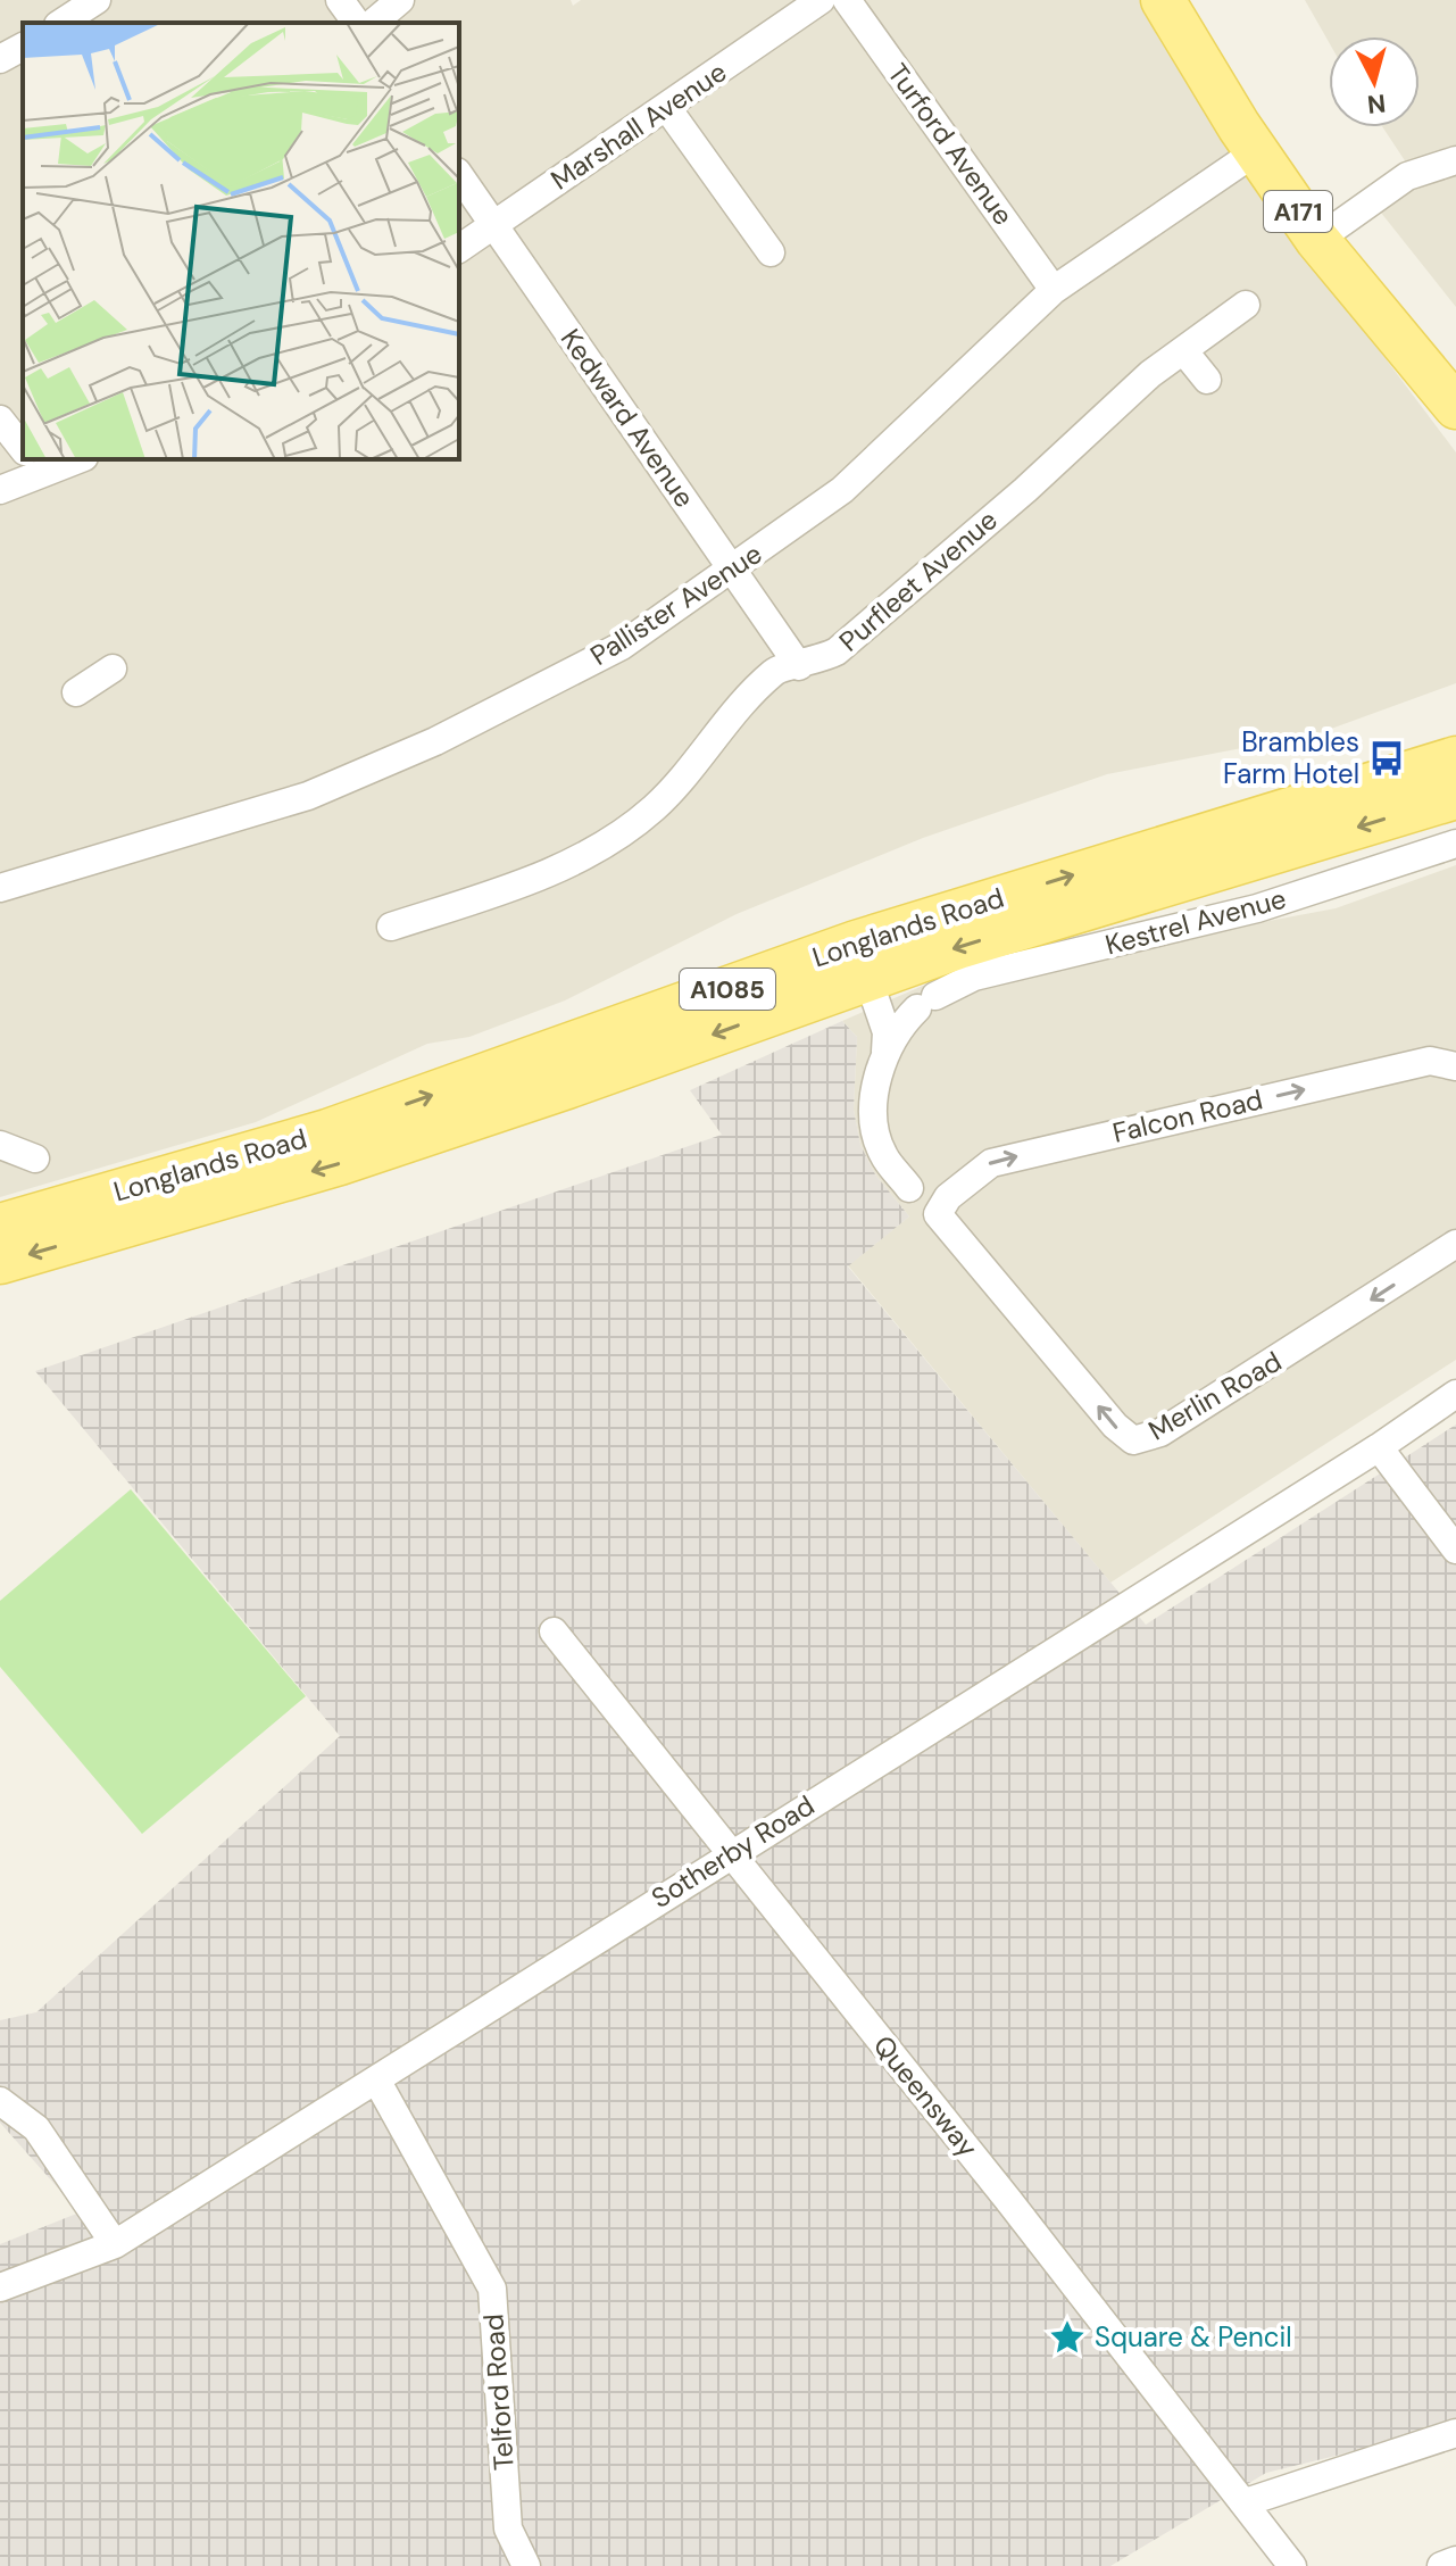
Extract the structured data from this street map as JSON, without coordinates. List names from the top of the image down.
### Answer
{
  "streets": {
    "main road": ["A171", "Longlands Road", "A1085"],
    "street": [
      "Marshall Avenue",
      "Turford Avenue",
      "Kedward Avenue",
      "Purfleet Avenue",
      "Pallister Avenue",
      "Kestrel Avenue",
      "Falcon Road",
      "Merlin Road",
      "Sotherby Road",
      "Queensway",
      "Telford Road"
    ]
  },
  "crossings": [
    ["Marshall Avenue", "Kedward Avenue"],
    ["Turford Avenue", "Pallister Avenue"],
    ["A171", "Pallister Avenue"],
    ["Kedward Avenue", "Purfleet Avenue"],
    ["Kedward Avenue", "Pallister Avenue"],
    ["Falcon Road", "Merlin Road"],
    ["Sotherby Road", "Queensway"],
    ["Sotherby Road", "Telford Road"]
  ],
  "one_way": ["Falcon Road"],
  "places": {
    "bus stop": ["Brambles Farm Hotel"],
    "place": ["Square & Pencil"]
  },
  "north": "bottom"
}
